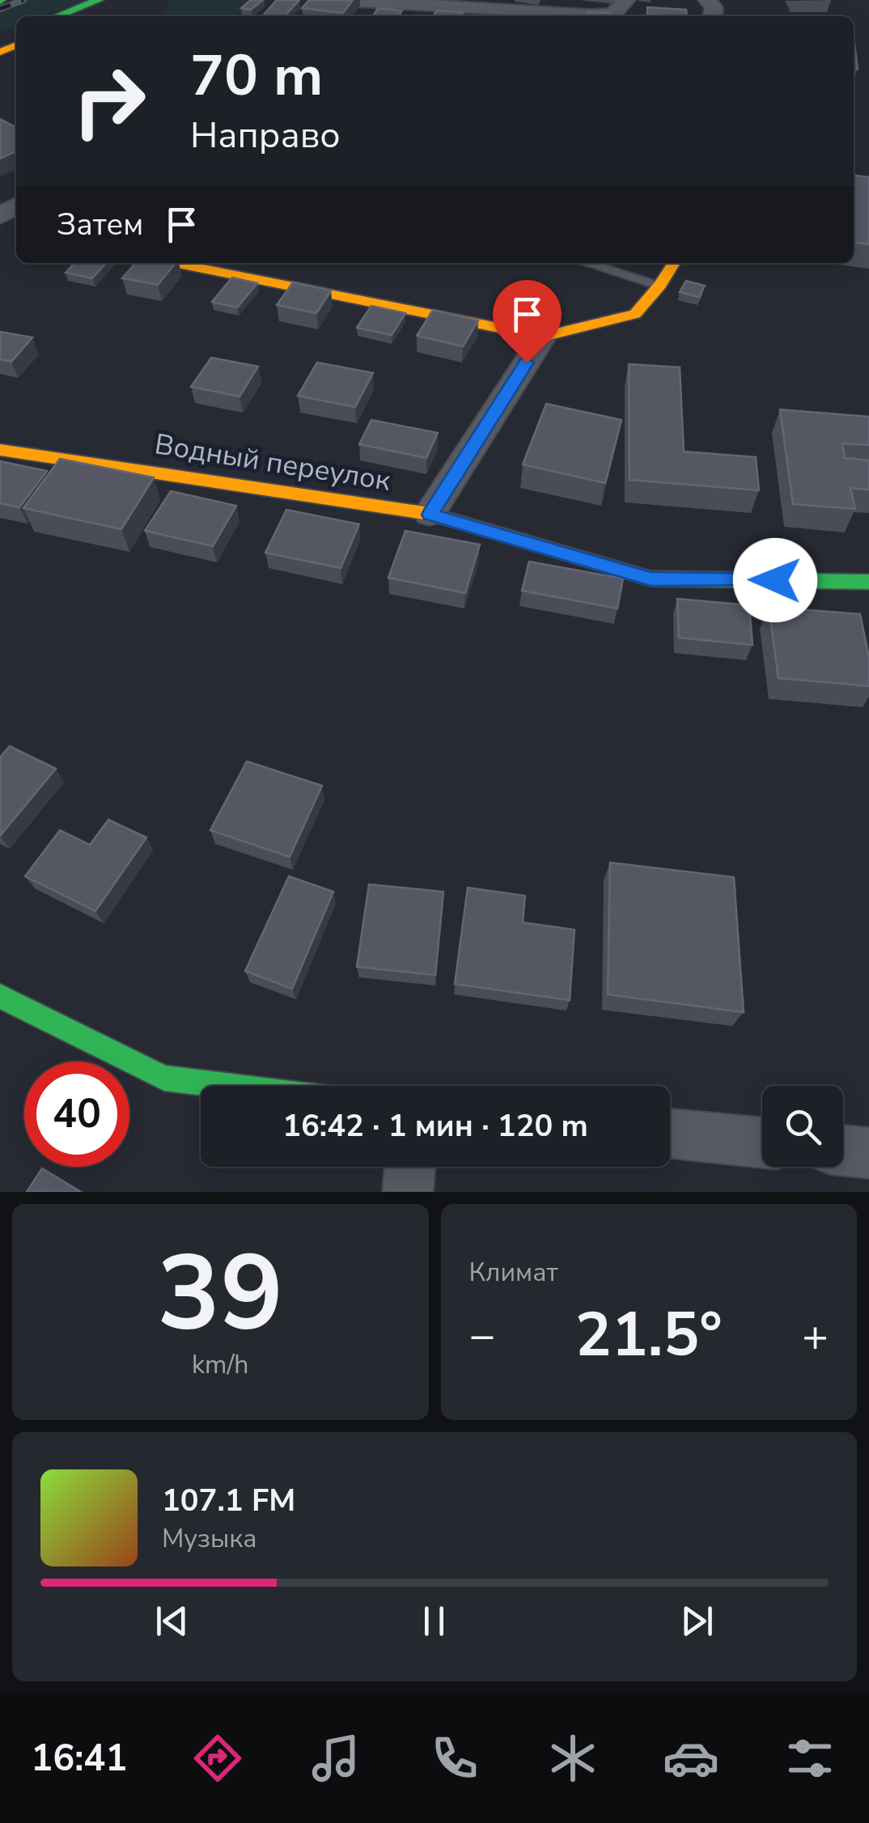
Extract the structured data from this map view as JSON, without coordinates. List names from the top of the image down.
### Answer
{
  "streets": {
    "street": ["Водный переулок"]
  },
  "page": {
    "turn": ["70 m", "Направо"],
    "then": "Затем",
    "limit": "40",
    "trip": "16:42 · 1 мин · 120 m",
    "tile": [
      ["39", "km/h"],
      "Климат"
    ],
    "heat": ["−", "21.5°", "+"],
    "song": ["107.1 FM", "Музыка"],
    "tabs": "16:41"
  }
}
